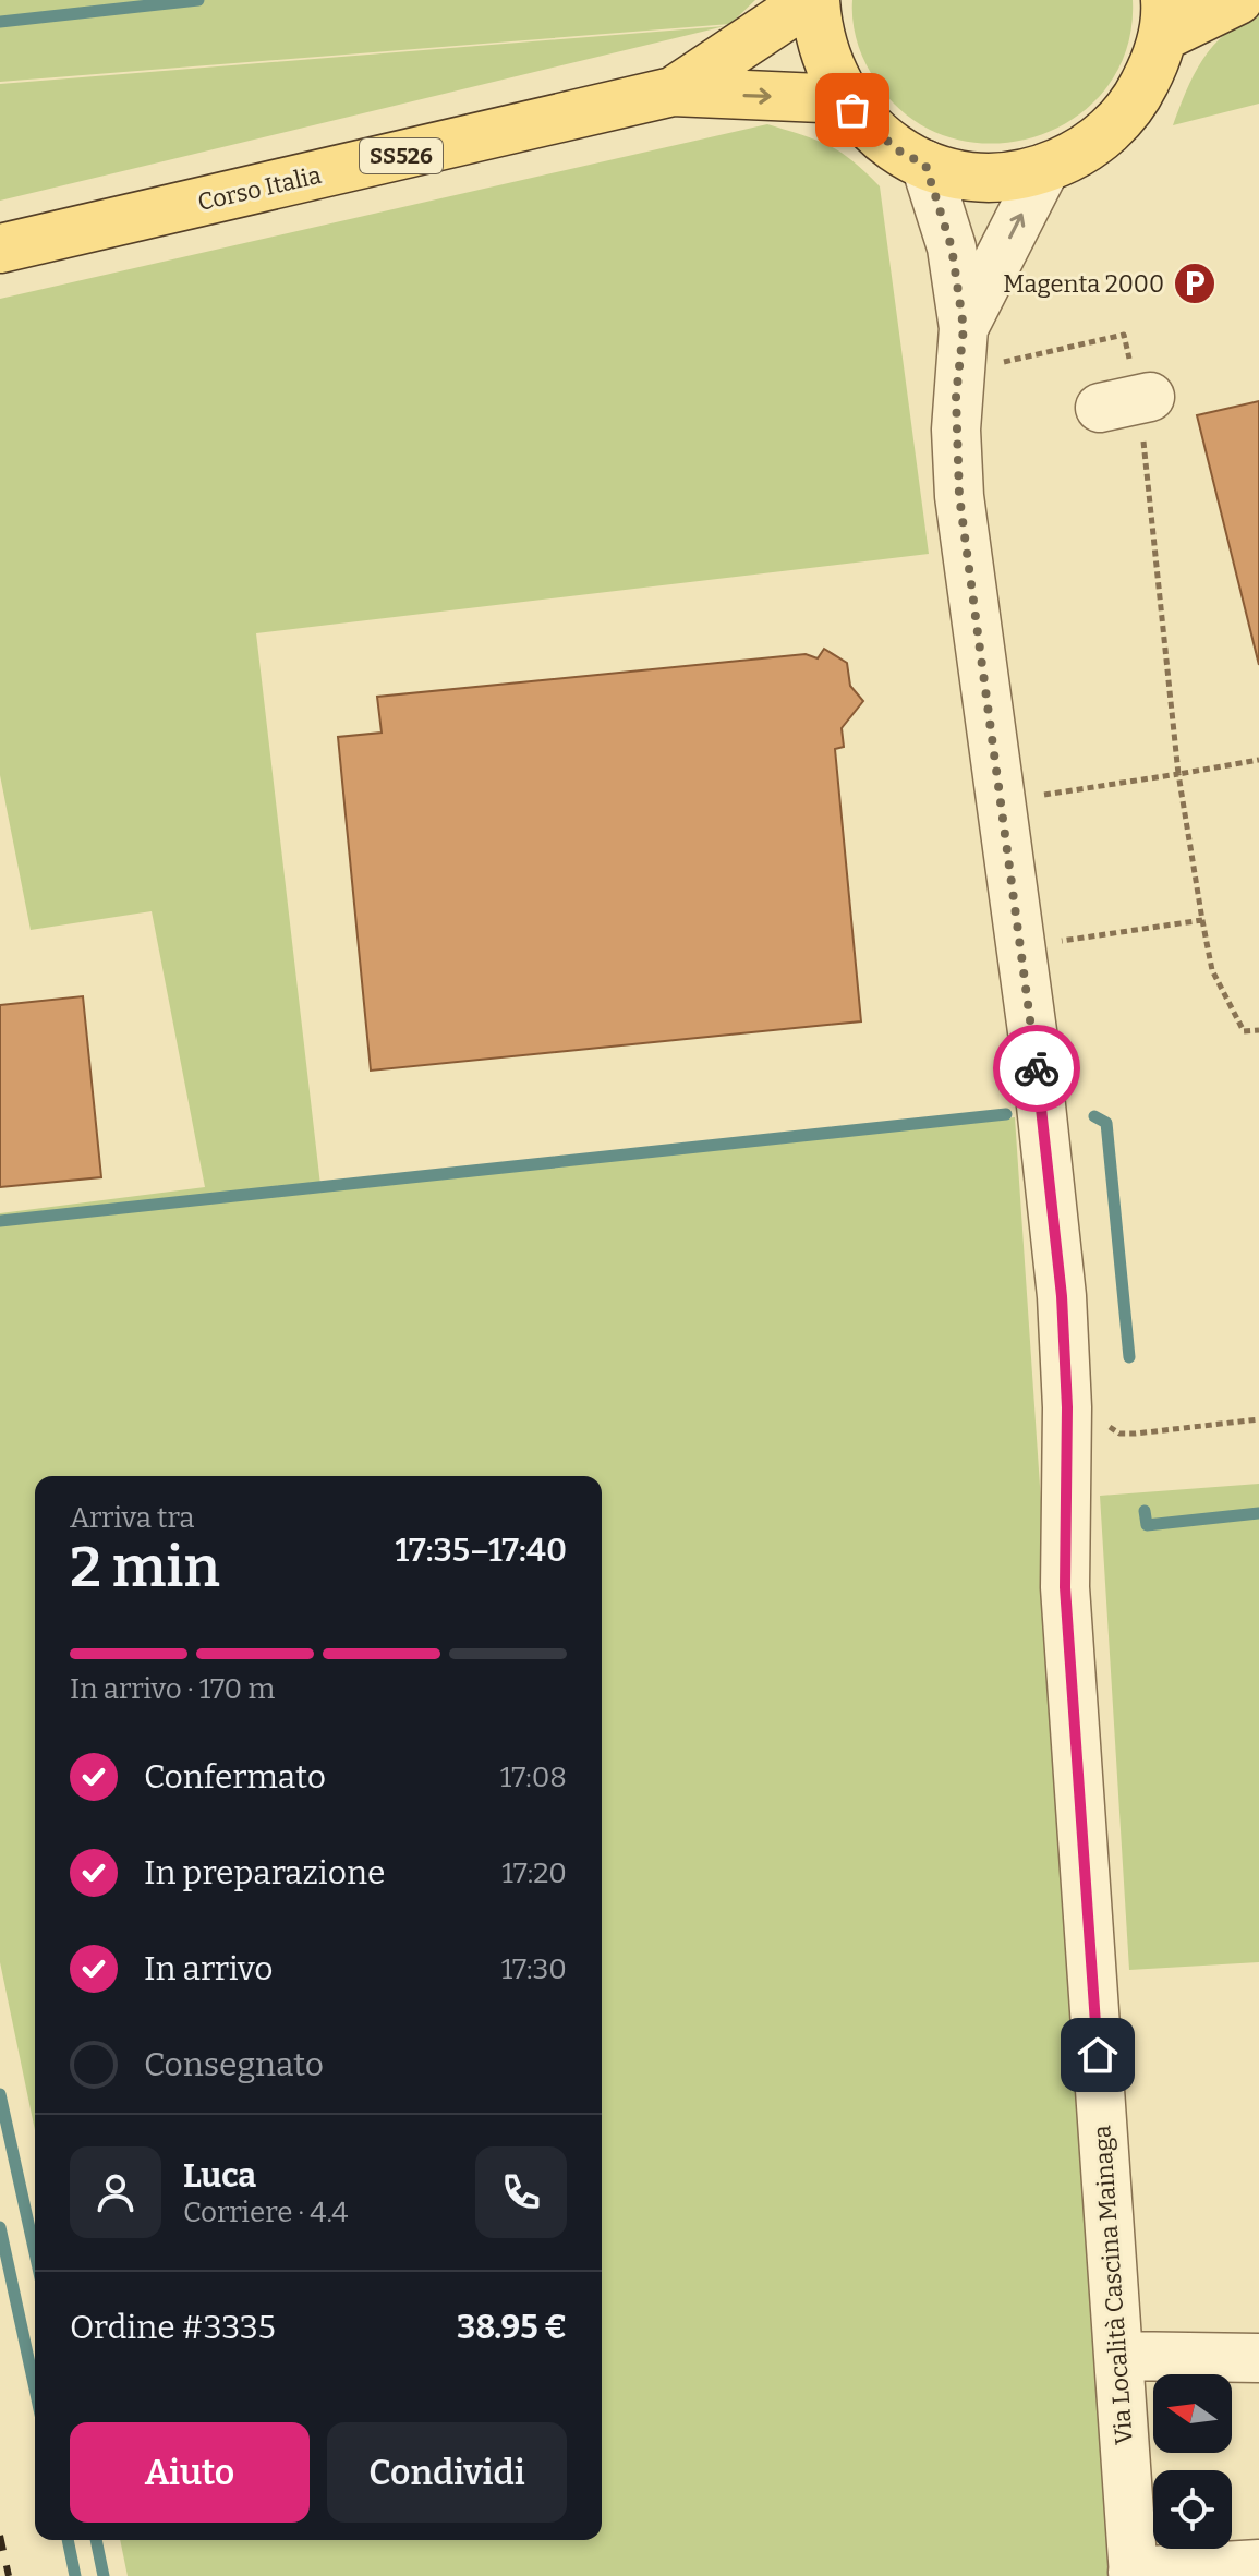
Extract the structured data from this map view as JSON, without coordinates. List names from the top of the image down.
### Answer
{
  "streets": {
    "main road": ["SS526", "Corso Italia"],
    "street": ["Via Località Cascina Mainaga"]
  },
  "crossings": [
    ["SS526", "Corso Italia"],
    ["SS526", "Via Località Cascina Mainaga"]
  ],
  "places": {
    "parking": ["Magenta 2000"]
  },
  "north": "left",
  "page": {
    "heading": ["2 min", "Arriva tra", "17:35–17:40"],
    "panel": [
      "Luca",
      "Corriere · 4.4",
      "Ordine #3335",
      "38.95 €"
    ],
    "bar": "In arrivo · 170 m",
    "list": [
      ["Confermato", "17:08"],
      ["In preparazione", "17:20"],
      ["In arrivo", "17:30"],
      "Consegnato"
    ],
    "buttons": ["Aiuto", "Condividi"]
  }
}
